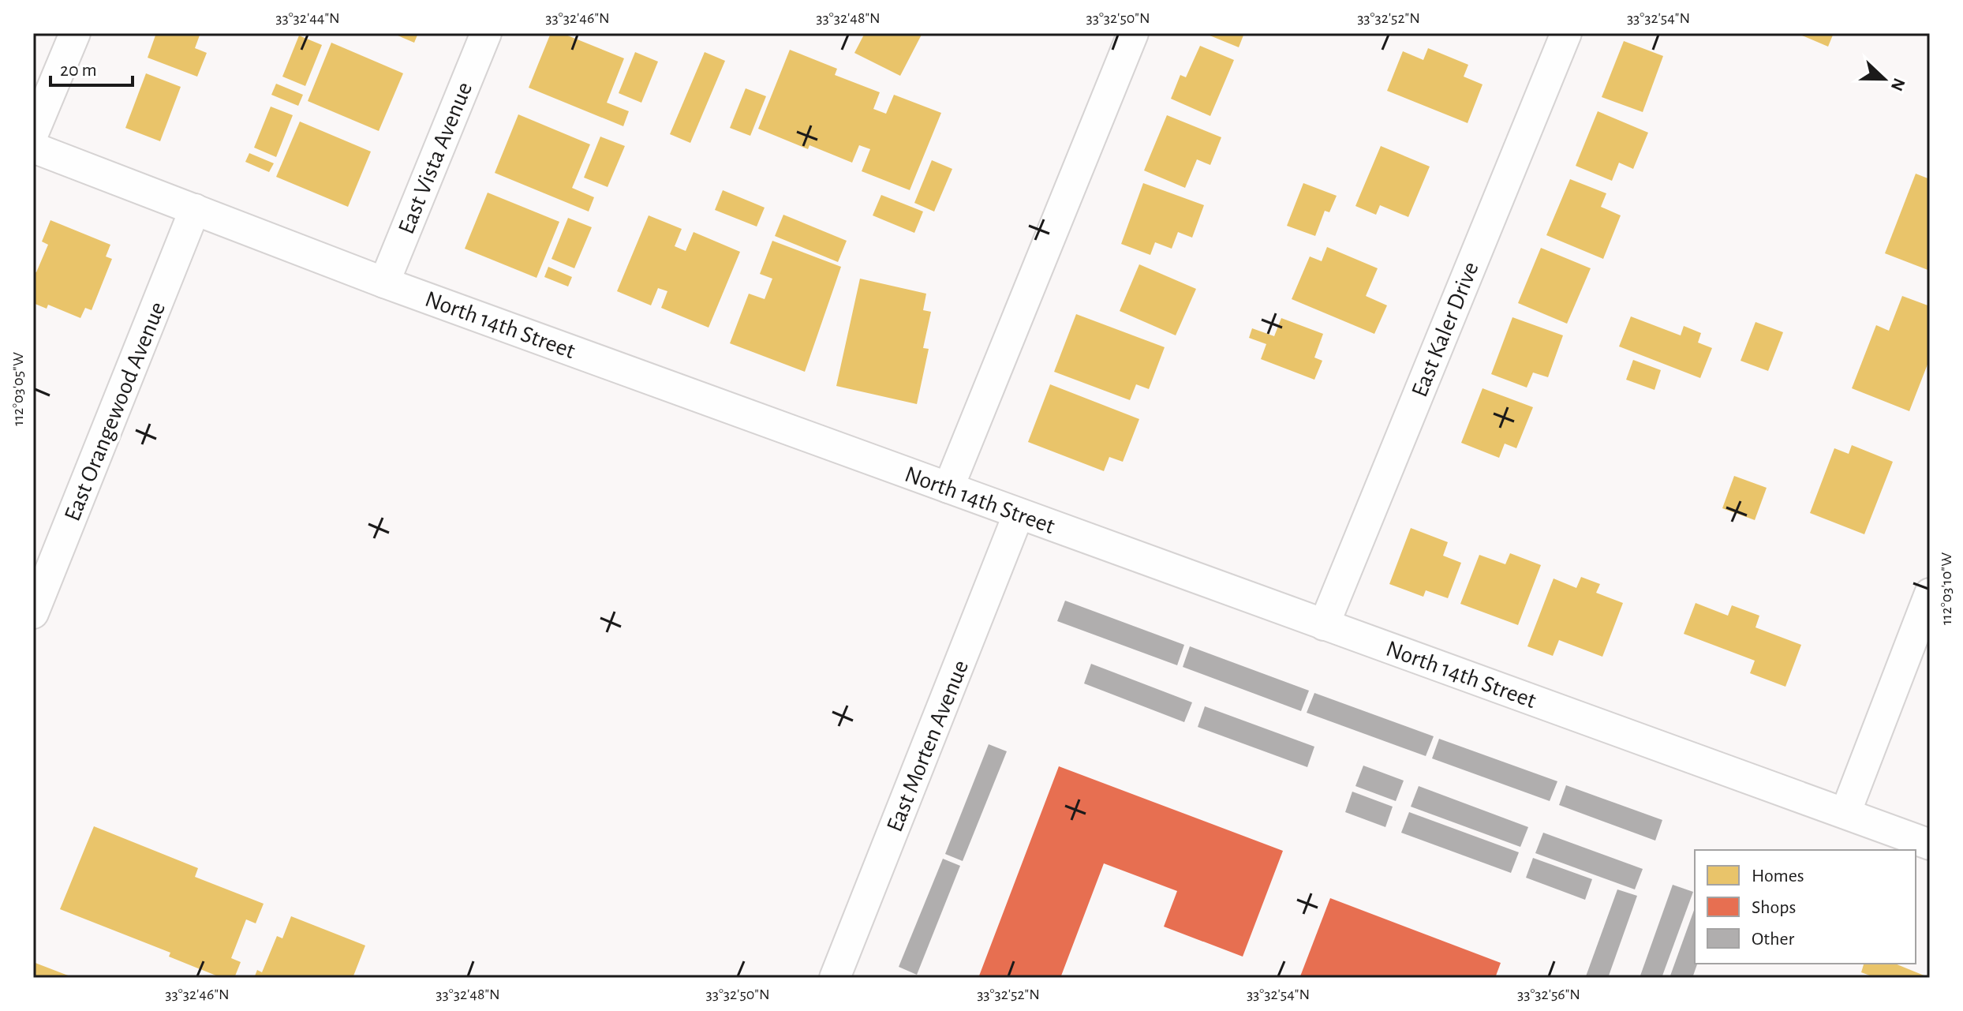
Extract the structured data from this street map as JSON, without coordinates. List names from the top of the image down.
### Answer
{
  "streets": {
    "street": [
      "East Vista Avenue",
      "North 14th Street",
      "East Kaler Drive",
      "East Orangewood Avenue",
      "East Morten Avenue"
    ]
  },
  "crossings": [
    ["East Vista Avenue", "North 14th Street"],
    ["North 14th Street", "East Kaler Drive"],
    ["North 14th Street", "East Orangewood Avenue"],
    ["North 14th Street", "East Morten Avenue"]
  ],
  "legend": ["Homes", "Shops", "Other"],
  "scale_bar": "20 m",
  "north": "right",
  "coordinates": [
    "33°32'44\"N",
    "33°32'46\"N",
    "33°32'48\"N",
    "33°32'50\"N",
    "33°32'52\"N",
    "33°32'54\"N",
    "112°03'05\"W",
    "112°03'10\"W",
    "33°32'56\"N"
  ]
}
